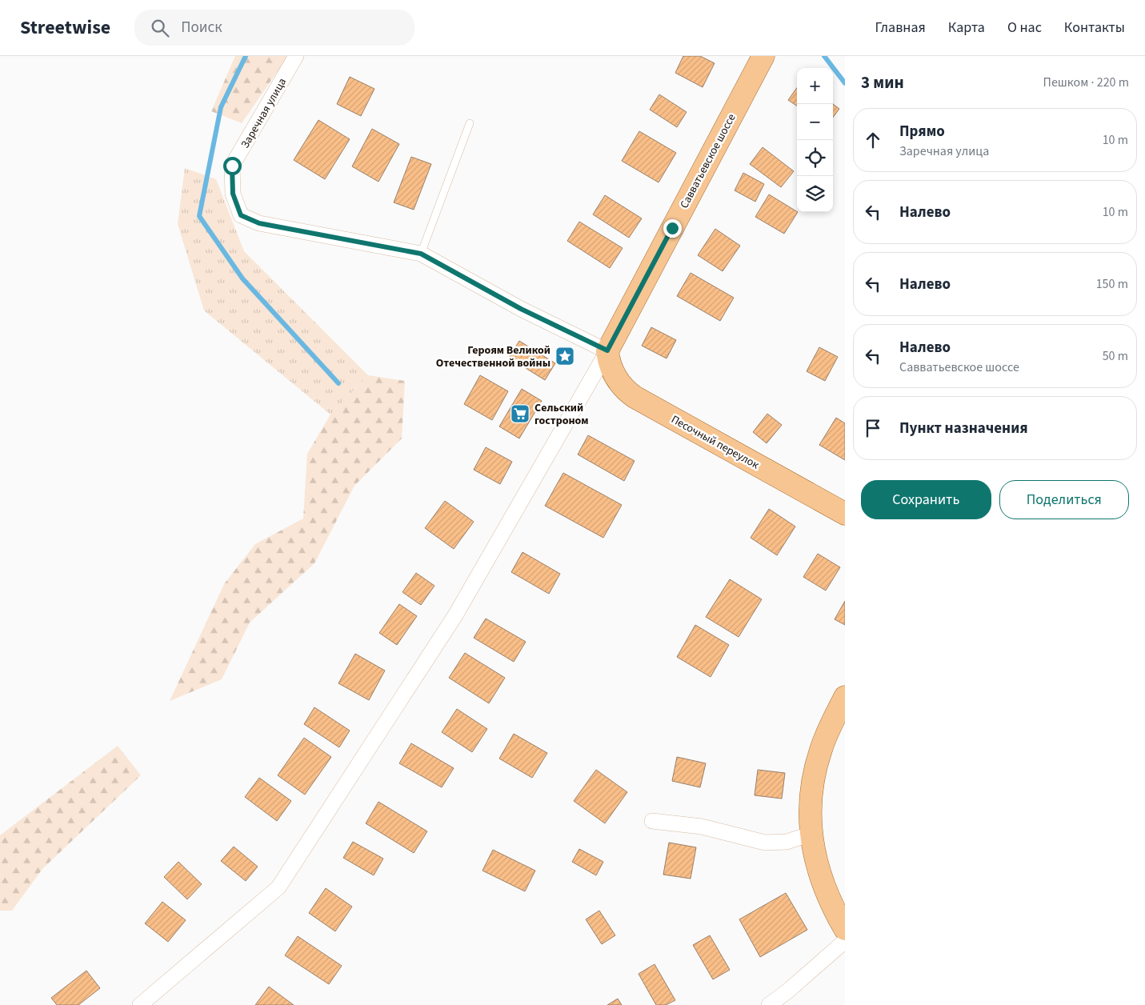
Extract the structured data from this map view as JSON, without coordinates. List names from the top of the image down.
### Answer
{
  "streets": {
    "main road": ["Савватьевское шоссе", "Песочный переулок"],
    "street": ["Заречная улица"]
  },
  "crossings": [
    ["Заречная улица", "Савватьевское шоссе"],
    ["Заречная улица", "Песочный переулок"],
    ["Савватьевское шоссе", "Песочный переулок"]
  ],
  "places": {
    "place": ["Героям Великой Отечественной войны"],
    "supermarket": ["Сельский гостроном"]
  },
  "page": {
    "header": "Streetwise",
    "search": "Поиск",
    "nav": [
      "Главная",
      "Карта",
      "О нас",
      "Контакты"
    ],
    "heading": ["3 мин", "Пешком · 220 m"],
    "map_buttons": ["+", "−"],
    "list": [
      ["Прямо", "Заречная улица", "10 m"],
      ["Налево", "10 m"],
      ["Налево", "150 m"],
      ["Налево", "Савватьевское шоссе", "50 m"],
      "Пункт назначения"
    ],
    "buttons": ["Сохранить", "Поделиться"]
  }
}
